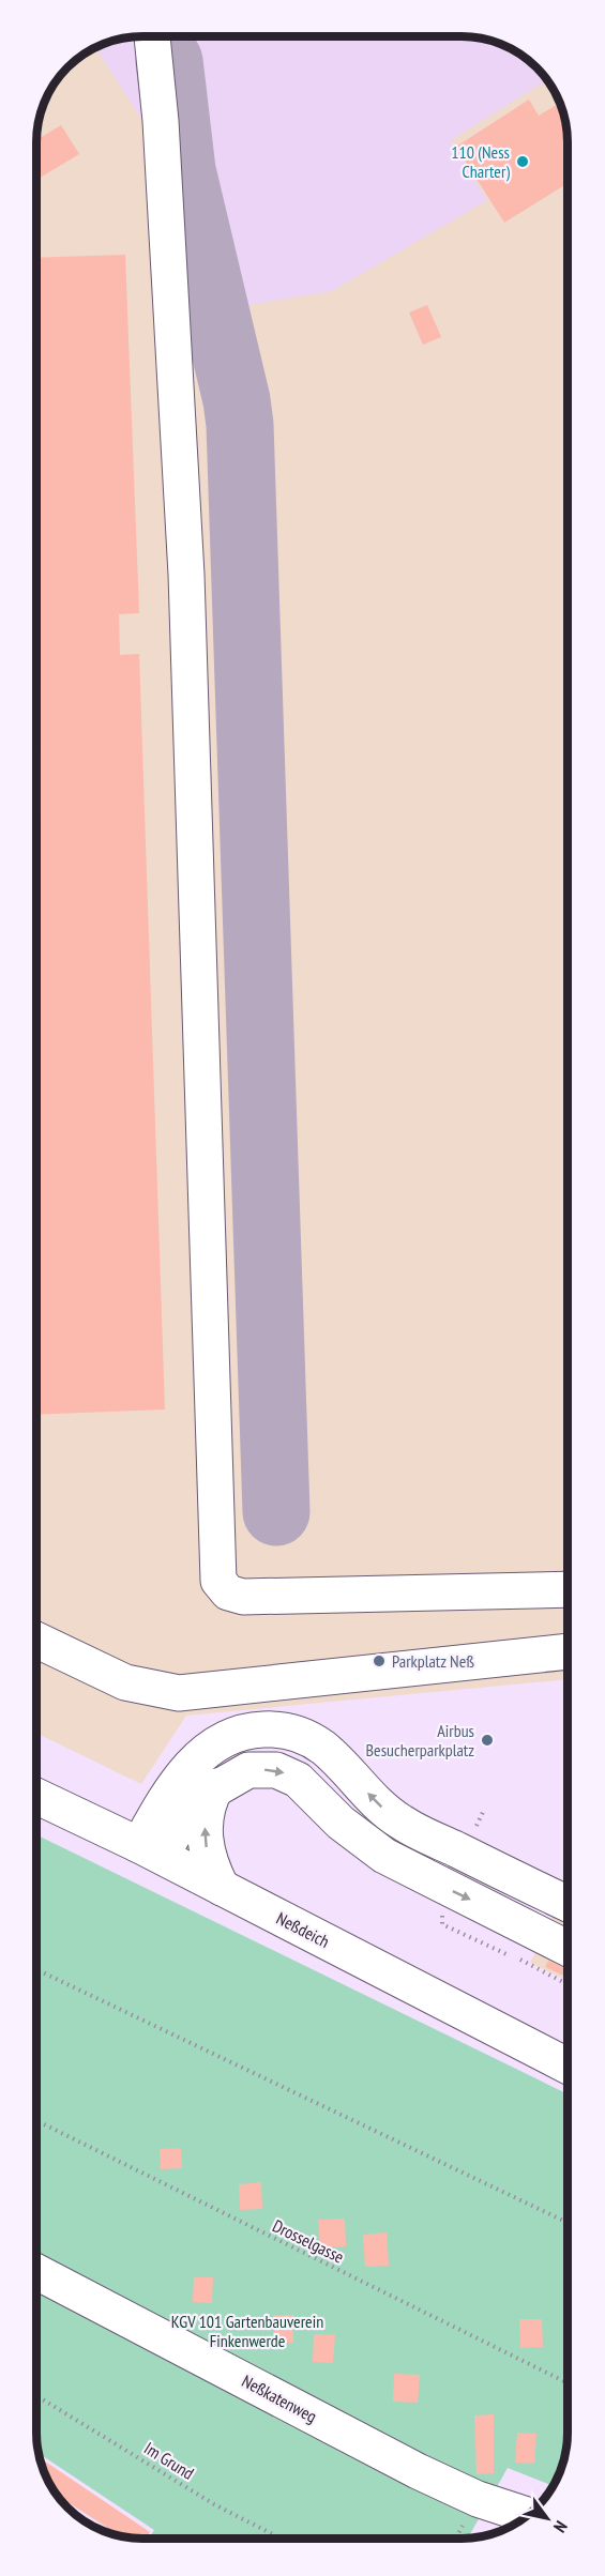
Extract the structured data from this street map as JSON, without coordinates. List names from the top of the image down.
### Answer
{
  "streets": {
    "street": ["Neßdeich", "Neßkatenweg"],
    "path": ["Drosselgasse", "Im Grund"]
  },
  "parks": ["KGV 101 Gartenbauverein Finkenwerde"],
  "places": ["110 (Ness Charter)", "Parkplatz Neß", "Airbus Besucherparkplatz"],
  "north": "bottom right"
}
